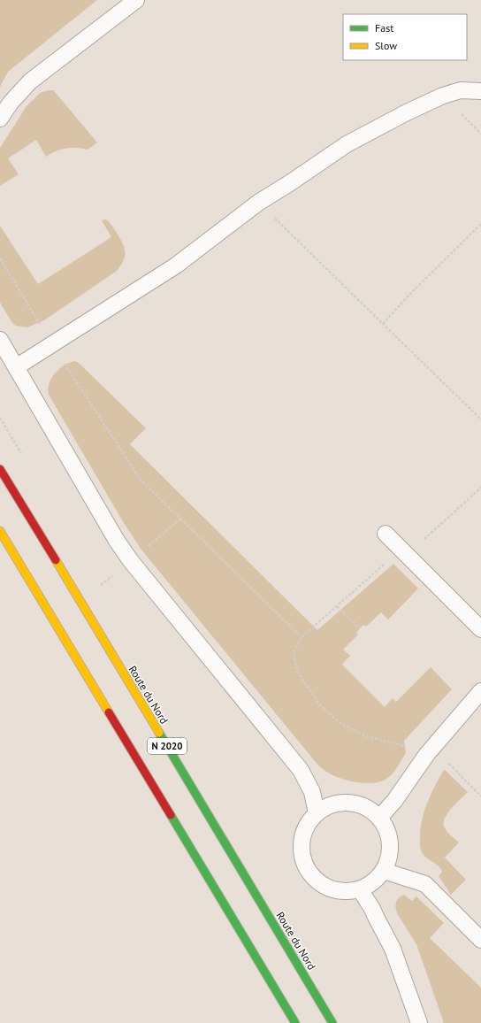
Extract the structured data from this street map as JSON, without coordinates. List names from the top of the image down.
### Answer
{
  "streets": {
    "main road": ["Route du Nord", "N 2020"]
  },
  "legend": ["Fast", "Slow"]
}
